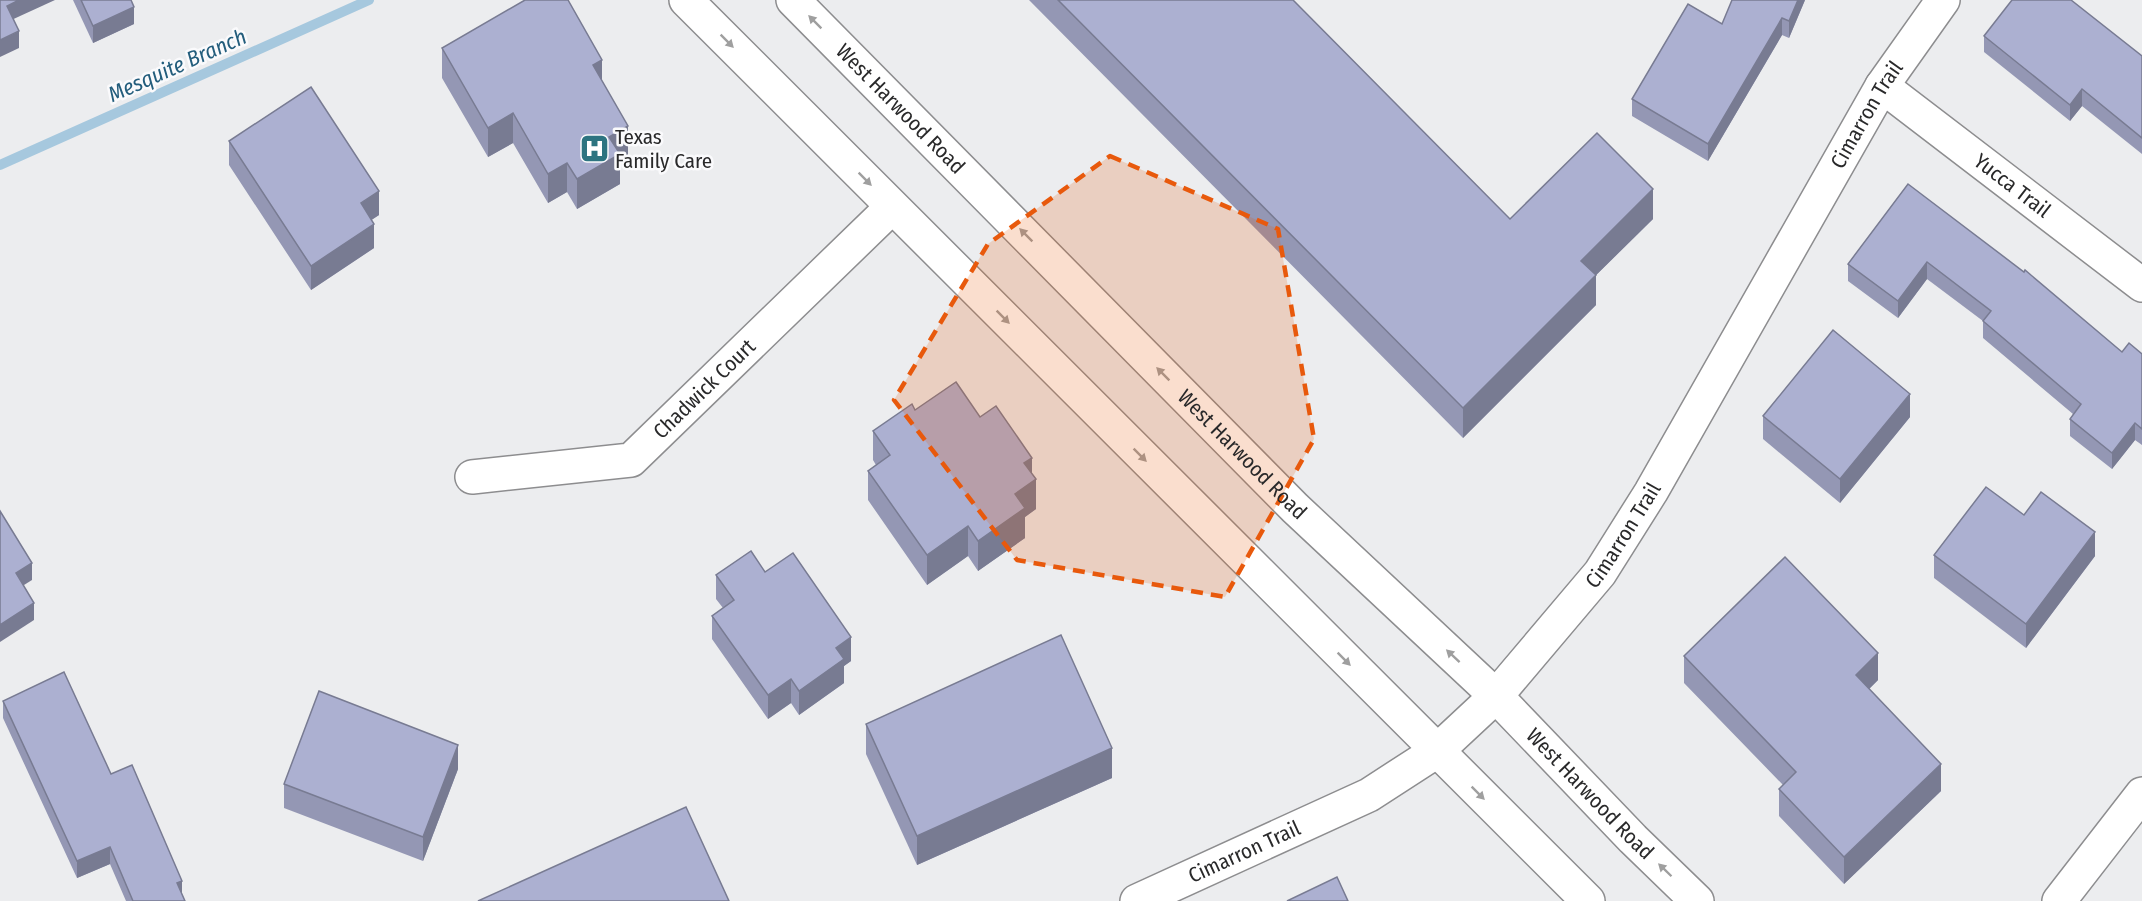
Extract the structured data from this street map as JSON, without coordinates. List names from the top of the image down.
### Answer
{
  "streets": {
    "main road": [
      "West Harwood Road",
      "Cimarron Trail",
      "Yucca Trail",
      "Chadwick Court"
    ]
  },
  "crossings": [
    ["West Harwood Road", "Cimarron Trail"],
    ["Cimarron Trail", "Yucca Trail"]
  ],
  "water": ["Mesquite Branch"],
  "places": {
    "hospital": ["Texas Family Care"]
  }
}
